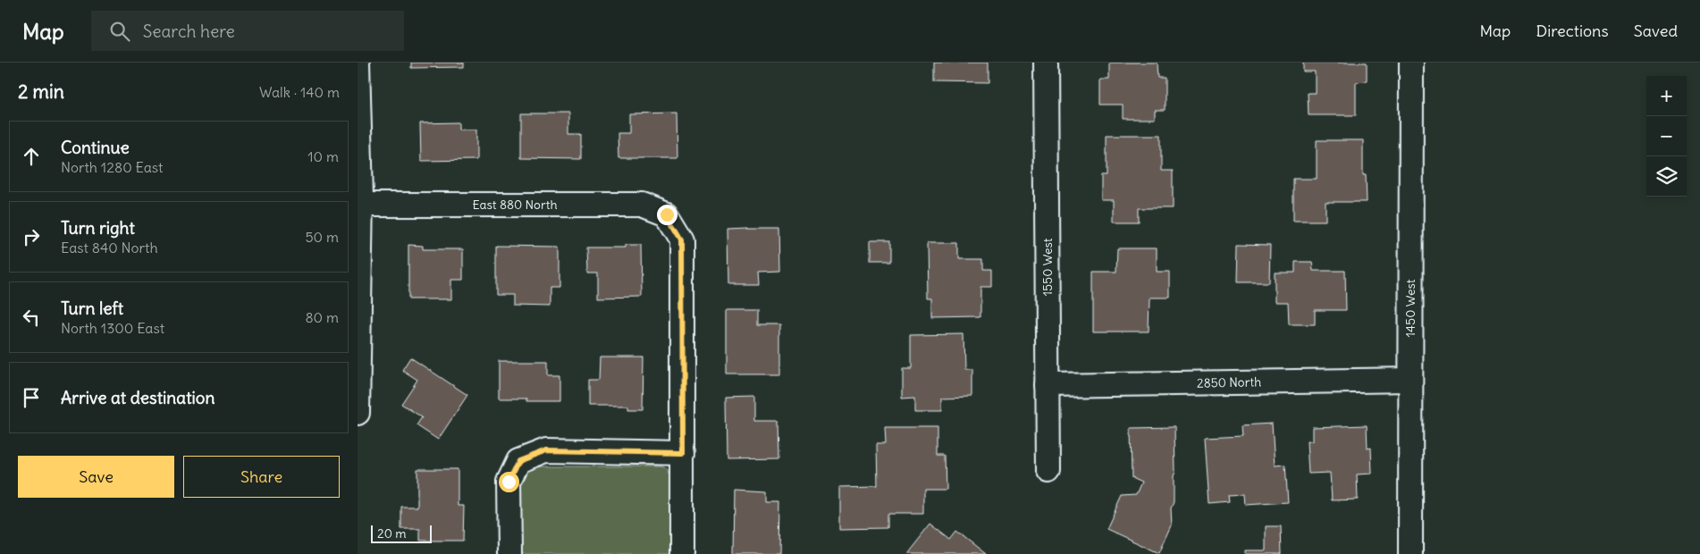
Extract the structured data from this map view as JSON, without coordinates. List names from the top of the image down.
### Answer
{
  "streets": {
    "street": [
      "East 880 North",
      "1550 West",
      "1450 West",
      "2850 North"
    ]
  },
  "crossings": [
    ["1550 West", "2850 North"],
    ["1450 West", "2850 North"]
  ],
  "scale_bar": "20 m",
  "page": {
    "header": "Map",
    "search": "Search here",
    "nav": ["Map", "Directions", "Saved"],
    "heading": ["2 min", "Walk · 140 m"],
    "map_buttons": ["+", "−"],
    "list": [
      ["Continue", "North 1280 East", "10 m"],
      ["Turn right", "East 840 North", "50 m"],
      ["Turn left", "North 1300 East", "80 m"],
      "Arrive at destination"
    ],
    "buttons": ["Save", "Share"],
    "scale": "20 m"
  }
}
